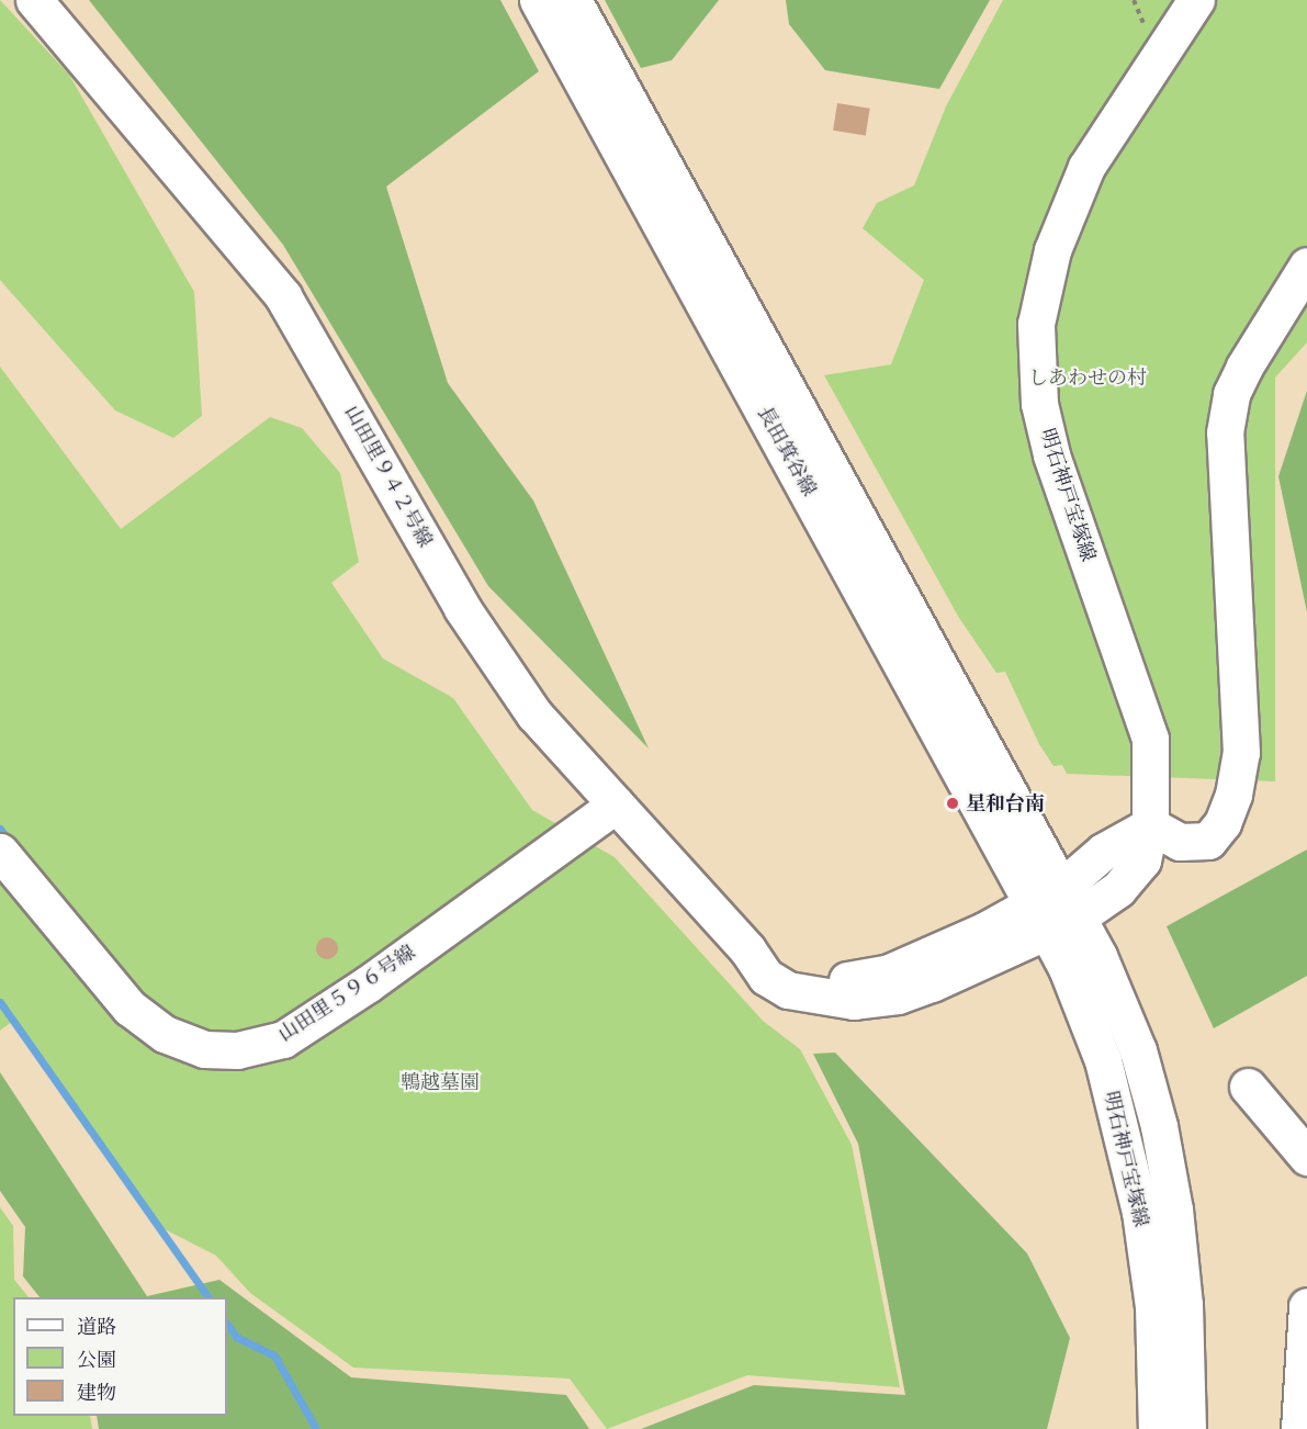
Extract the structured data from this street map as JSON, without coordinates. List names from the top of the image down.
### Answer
{
  "streets": {
    "street": [
      "長田箕谷線",
      "山田里９４２号線",
      "明石神戸宝塚線",
      "山田里５９６号線"
    ]
  },
  "crossings": [
    ["長田箕谷線", "山田里９４２号線"],
    ["長田箕谷線", "明石神戸宝塚線"],
    ["山田里９４２号線", "明石神戸宝塚線"],
    ["山田里９４２号線", "山田里５９６号線"]
  ],
  "parks": ["しあわせの村", "鵯越墓園"],
  "places": ["星和台南"],
  "legend": ["道路", "公園", "建物"]
}
